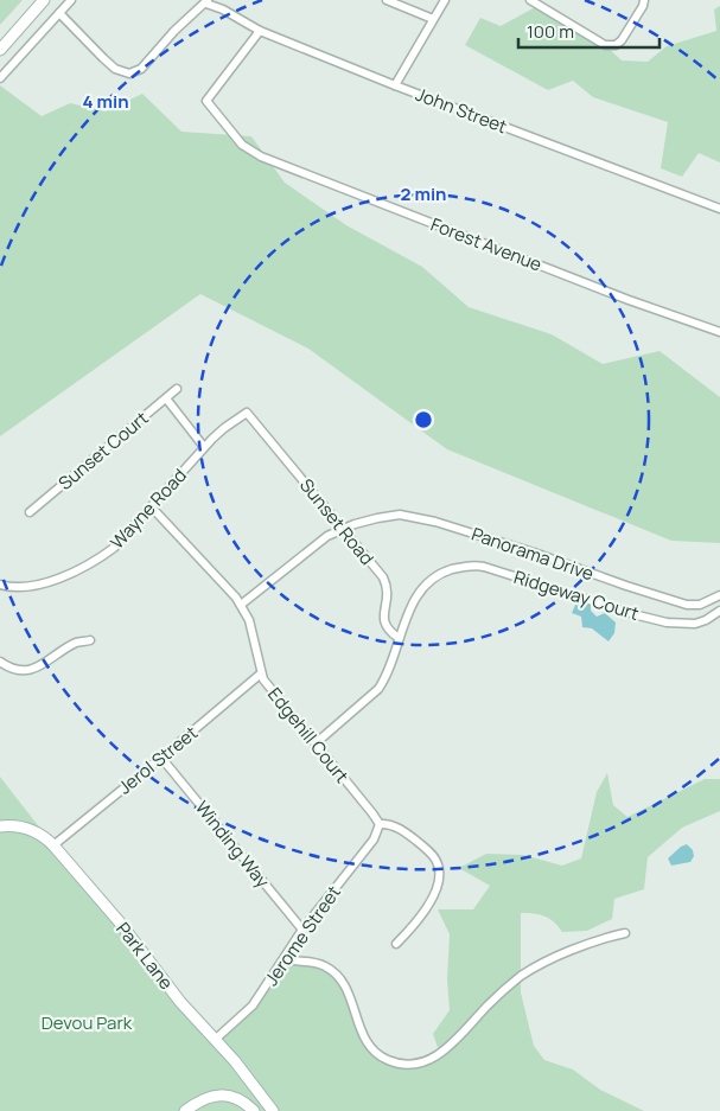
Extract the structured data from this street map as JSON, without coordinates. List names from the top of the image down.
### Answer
{
  "streets": {
    "street": [
      "John Street",
      "Forest Avenue",
      "Sunset Court",
      "Wayne Road",
      "Sunset Road",
      "Panorama Drive",
      "Ridgeway Court",
      "Edgehill Court",
      "Jerol Street",
      "Winding Way",
      "Jerome Street",
      "Park Lane"
    ]
  },
  "crossings": [
    ["John Street", "Forest Avenue"],
    ["Wayne Road", "Sunset Road"],
    ["Wayne Road", "Edgehill Court"],
    ["Sunset Road", "Panorama Drive"],
    ["Sunset Road", "Ridgeway Court"],
    ["Panorama Drive", "Edgehill Court"],
    ["Edgehill Court", "Jerol Street"],
    ["Edgehill Court", "Jerome Street"],
    ["Jerol Street", "Winding Way"],
    ["Jerol Street", "Park Lane"],
    ["Winding Way", "Jerome Street"],
    ["Jerome Street", "Park Lane"]
  ],
  "parks": ["Devou Park"],
  "scale_bar": "100 m",
  "rings": ["4 min", "2 min"]
}
